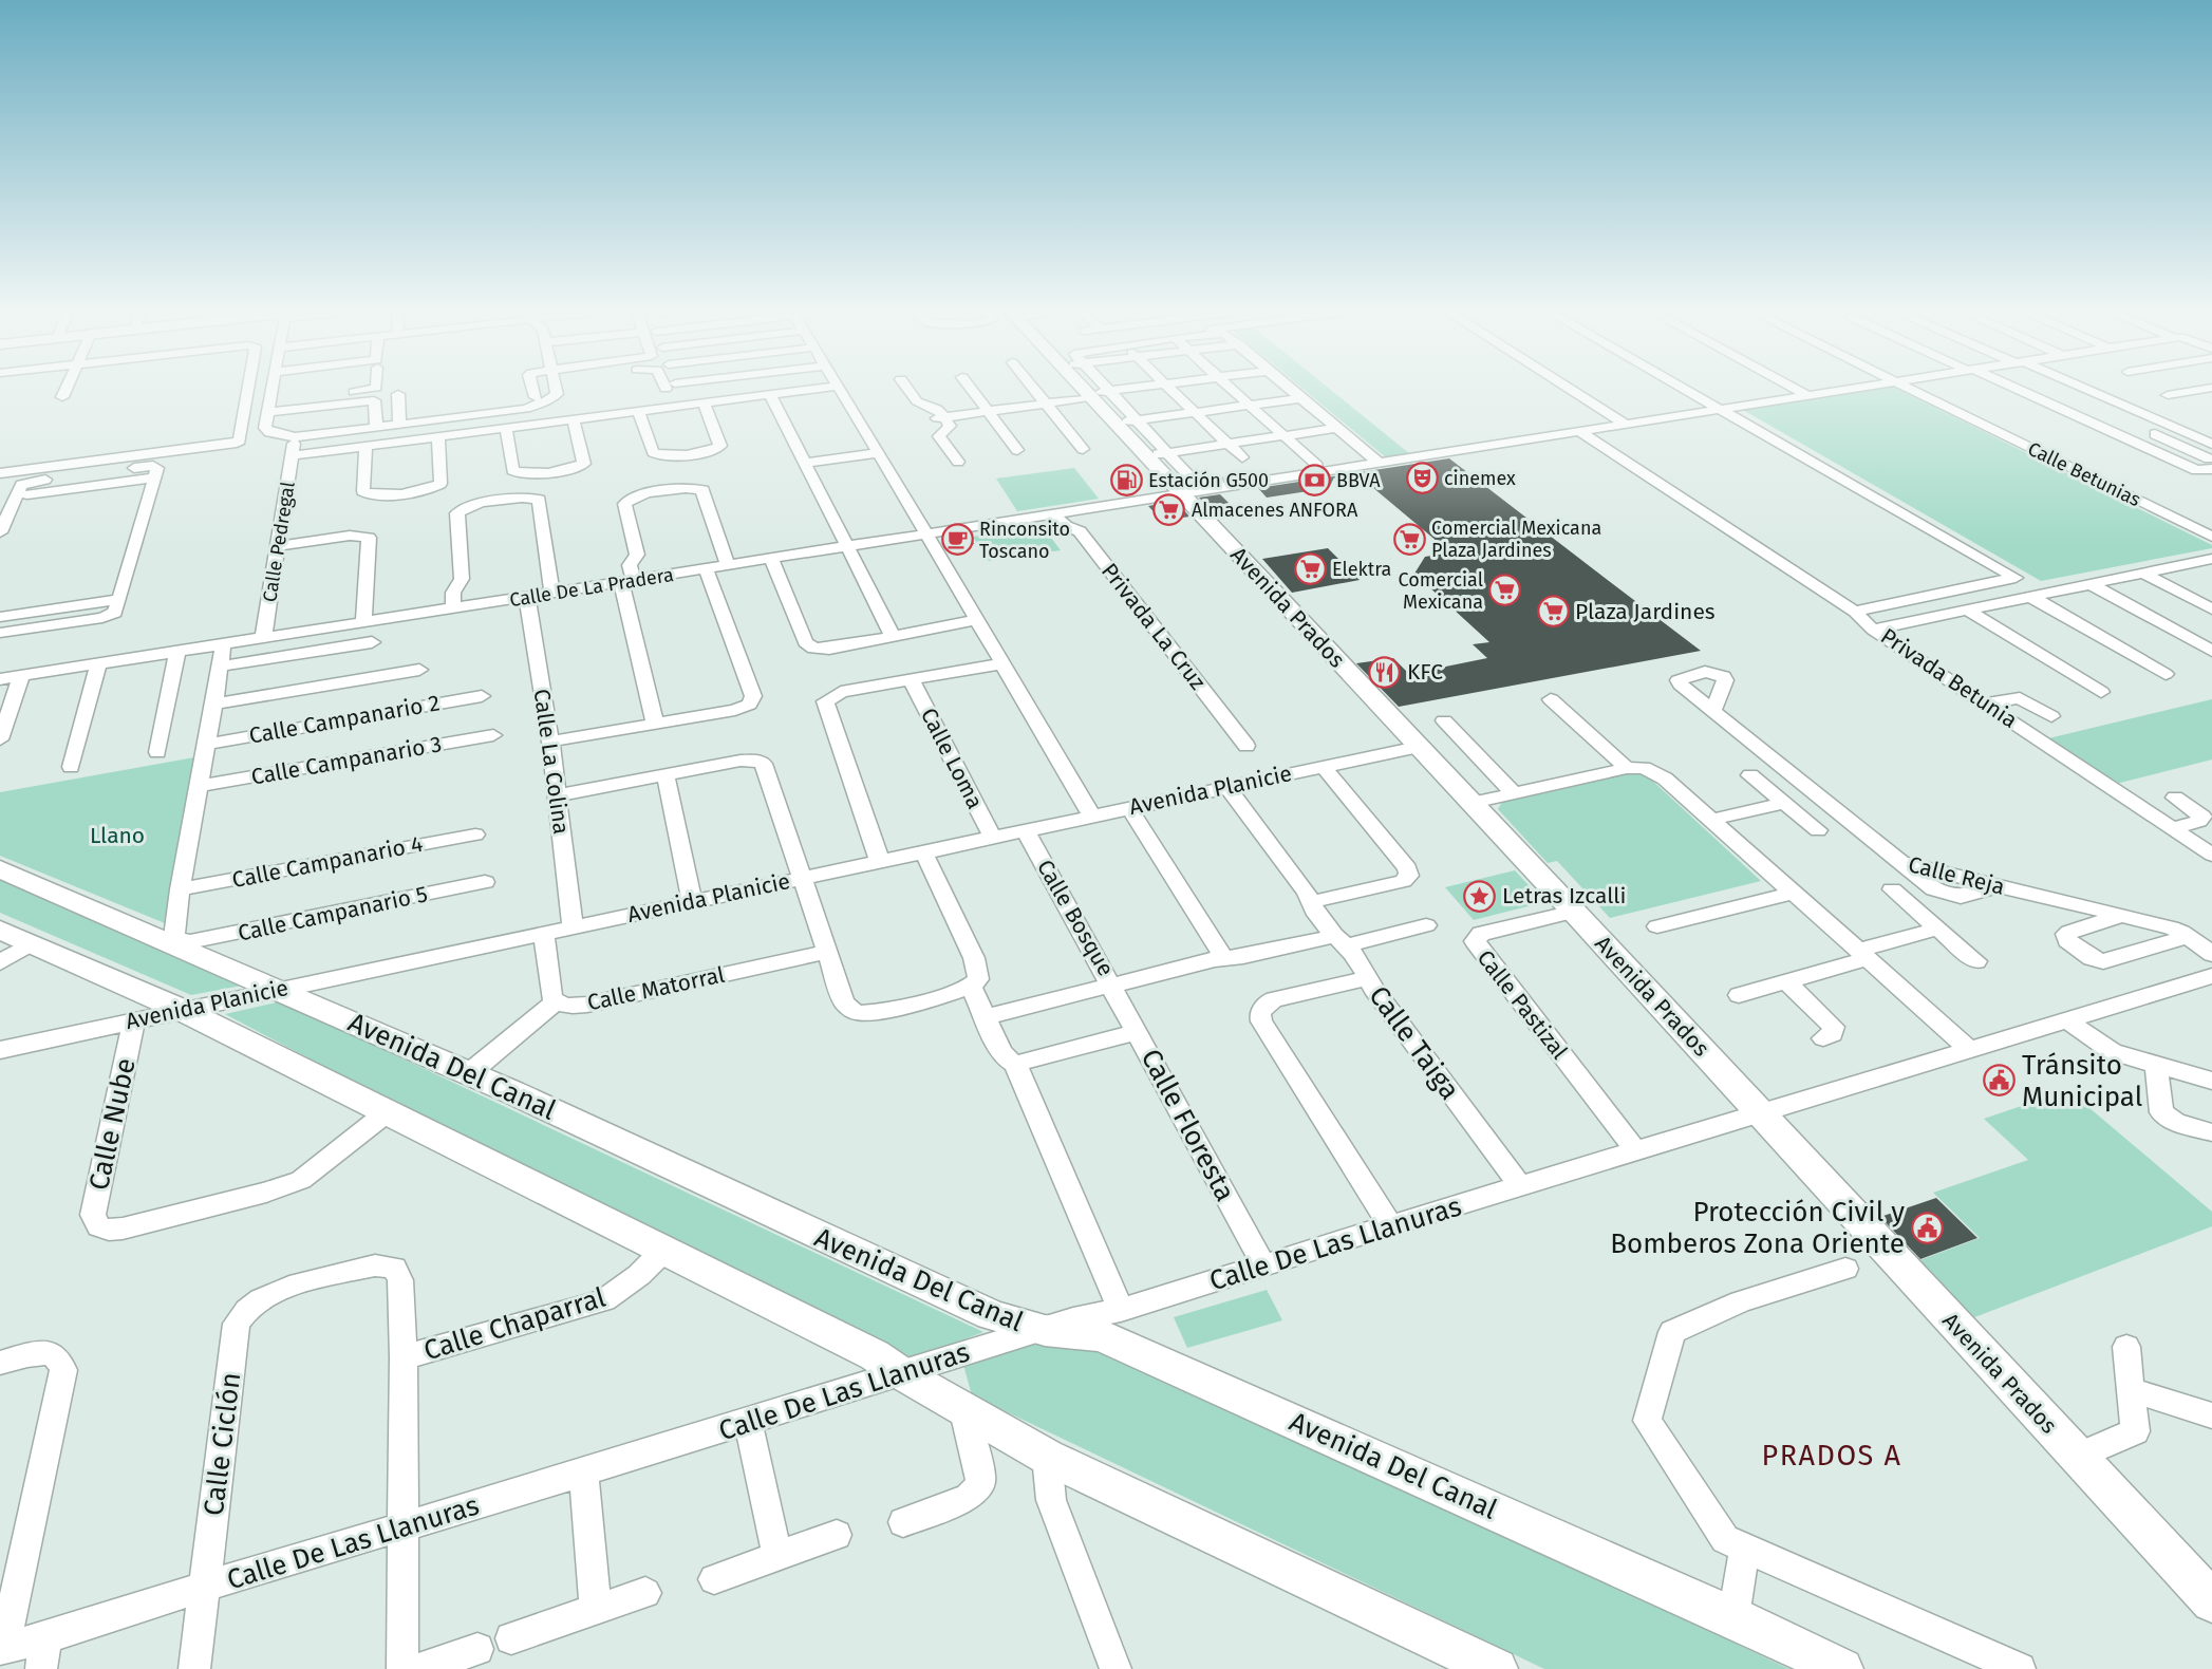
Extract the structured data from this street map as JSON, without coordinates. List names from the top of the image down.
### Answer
{
  "streets": {
    "main road": ["Avenida Prados", "Avenida Del Canal"],
    "street": [
      "Calle Betunias",
      "Calle Pedregal",
      "Calle De La Pradera",
      "Privada La Cruz",
      "Privada Betunia",
      "Calle Campanario 2",
      "Calle Loma",
      "Calle Campanario 3",
      "Calle La Colina",
      "Avenida Planicie",
      "Calle Campanario 4",
      "Calle Reja",
      "Calle Campanario 5",
      "Calle Bosque",
      "Calle Matorral",
      "Calle Pastizal",
      "Calle Taiga",
      "Calle Nube",
      "Calle Floresta",
      "Calle De Las Llanuras",
      "Calle Chaparral",
      "Calle Ciclón"
    ]
  },
  "crossings": [
    ["Calle Pedregal", "Calle De La Pradera"],
    ["Calle De La Pradera", "Avenida Prados"],
    ["Calle De La Pradera", "Privada La Cruz"],
    ["Calle De La Pradera", "Calle La Colina"],
    ["Avenida Prados", "Avenida Planicie"],
    ["Avenida Prados", "Calle Pastizal"],
    ["Avenida Prados", "Calle De Las Llanuras"],
    ["Calle Loma", "Avenida Planicie"],
    ["Calle La Colina", "Avenida Planicie"],
    ["Avenida Planicie", "Calle Bosque"],
    ["Avenida Planicie", "Calle Matorral"],
    ["Avenida Planicie", "Avenida Del Canal"],
    ["Avenida Planicie", "Calle Nube"],
    ["Calle Campanario 4", "Calle Campanario 5"],
    ["Calle Pastizal", "Calle De Las Llanuras"],
    ["Calle Taiga", "Calle De Las Llanuras"],
    ["Avenida Del Canal", "Calle De Las Llanuras"],
    ["Calle Floresta", "Calle De Las Llanuras"],
    ["Calle De Las Llanuras", "Calle Ciclón"],
    ["Calle Chaparral", "Calle Ciclón"]
  ],
  "districts": ["PRADOS A"],
  "parks": ["Llano"],
  "places": {
    "theatre": ["cinemex"],
    "fuel station": ["Estación G500"],
    "bank": ["BBVA"],
    "supermarket": [
      "Almacenes ANFORA",
      "Comercial Mexicana Plaza Jardines",
      "Elektra",
      "Comercial Mexicana",
      "Plaza Jardines"
    ],
    "cafe": ["Rinconsito Toscano"],
    "restaurant": ["KFC"],
    "place": ["Letras Izcalli"],
    "public building": ["Tránsito Municipal", "Protección Civil y Bomberos Zona Oriente"]
  }
}
